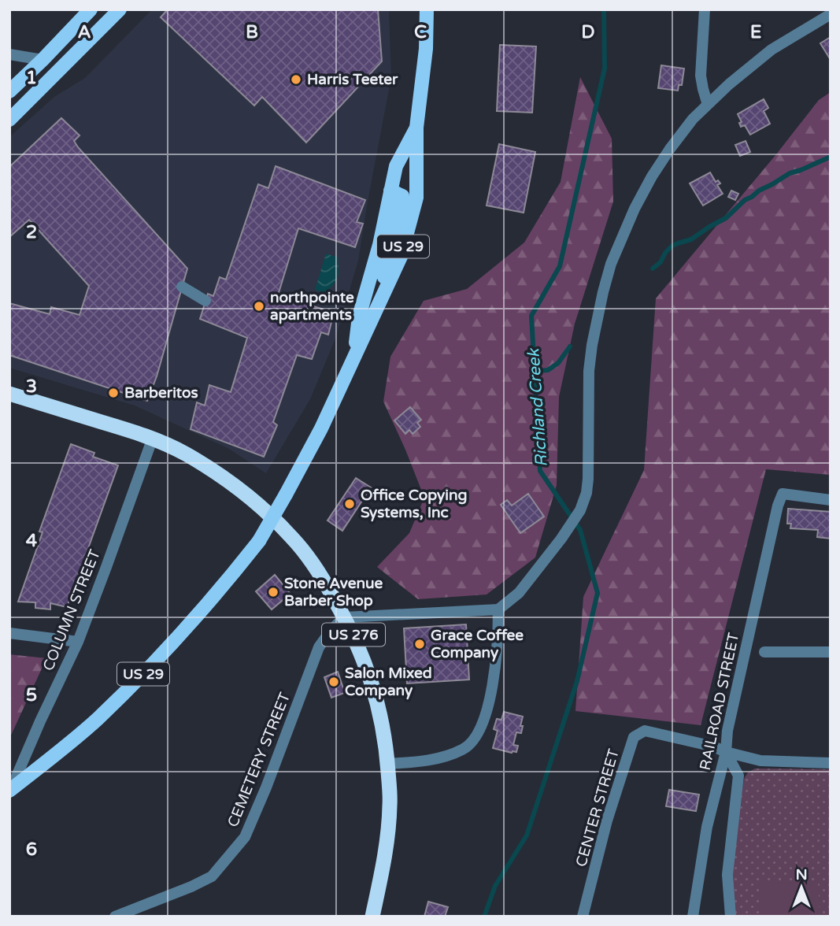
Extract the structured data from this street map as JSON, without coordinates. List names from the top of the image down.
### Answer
{
  "streets": {
    "highway": ["US 276"],
    "main road": ["US 29"],
    "street": [
      "COLUMN STREET",
      "RAILROAD STREET",
      "CEMETERY STREET",
      "CENTER STREET"
    ]
  },
  "crossings": [
    ["US 29", "COLUMN STREET"],
    ["COLUMN STREET", "US 276"],
    ["US 276", "CEMETERY STREET"],
    ["RAILROAD STREET", "CENTER STREET"]
  ],
  "water": ["Richland Creek"],
  "places": [
    "Harris Teeter",
    "northpointe apartments",
    "Barberitos",
    "Office Copying Systems, Inc",
    "Stone Avenue Barber Shop",
    "Grace Coffee Company",
    "Salon Mixed Company"
  ],
  "north": "top",
  "grid": {
    "columns": [
      "A",
      "B",
      "C",
      "D",
      "E"
    ],
    "rows": [
      "1",
      "2",
      "3",
      "4",
      "5",
      "6"
    ]
  }
}
